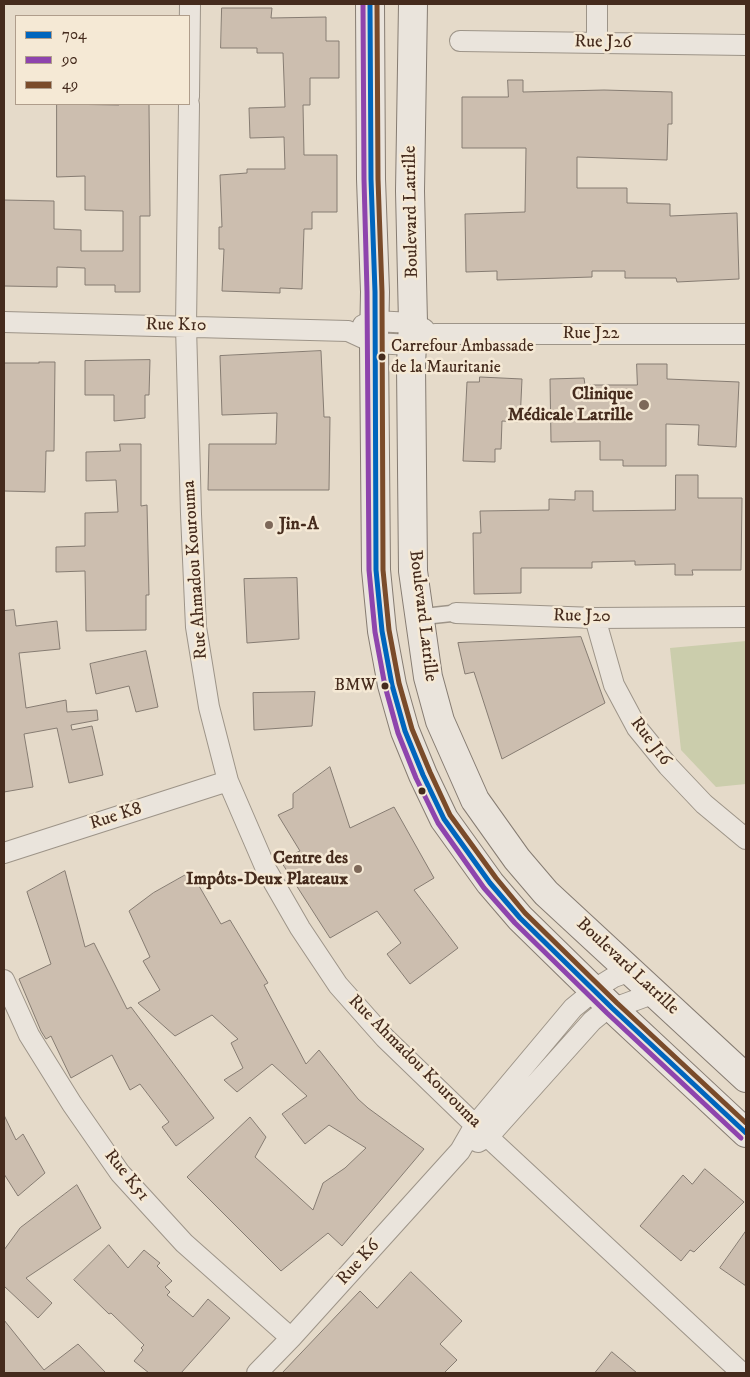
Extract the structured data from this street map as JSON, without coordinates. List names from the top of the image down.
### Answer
{
  "streets": {
    "main road": ["Boulevard Latrille"],
    "street": [
      "Rue J26",
      "Rue K10",
      "Rue J22",
      "Rue Ahmadou Kourouma",
      "Rue J20",
      "Rue J16",
      "Rue K8",
      "Rue K51",
      "Rue K6"
    ]
  },
  "crossings": [
    ["Boulevard Latrille", "Rue J22"],
    ["Boulevard Latrille", "Rue J20"],
    ["Boulevard Latrille", "Rue K6"],
    ["Rue K10", "Rue J22"],
    ["Rue K10", "Rue Ahmadou Kourouma"],
    ["Rue Ahmadou Kourouma", "Rue K8"],
    ["Rue Ahmadou Kourouma", "Rue K6"],
    ["Rue J20", "Rue J16"],
    ["Rue K51", "Rue K6"]
  ],
  "places": [
    "Carrefour Ambassade de la Mauritanie",
    "Clinique Médicale Latrille",
    "Jin-A",
    "BMW",
    "Centre des Impôts-Deux Plateaux"
  ],
  "lines": ["transit line 704", "transit line 90", "transit line 49"],
  "legend": ["704", "90", "49"]
}
